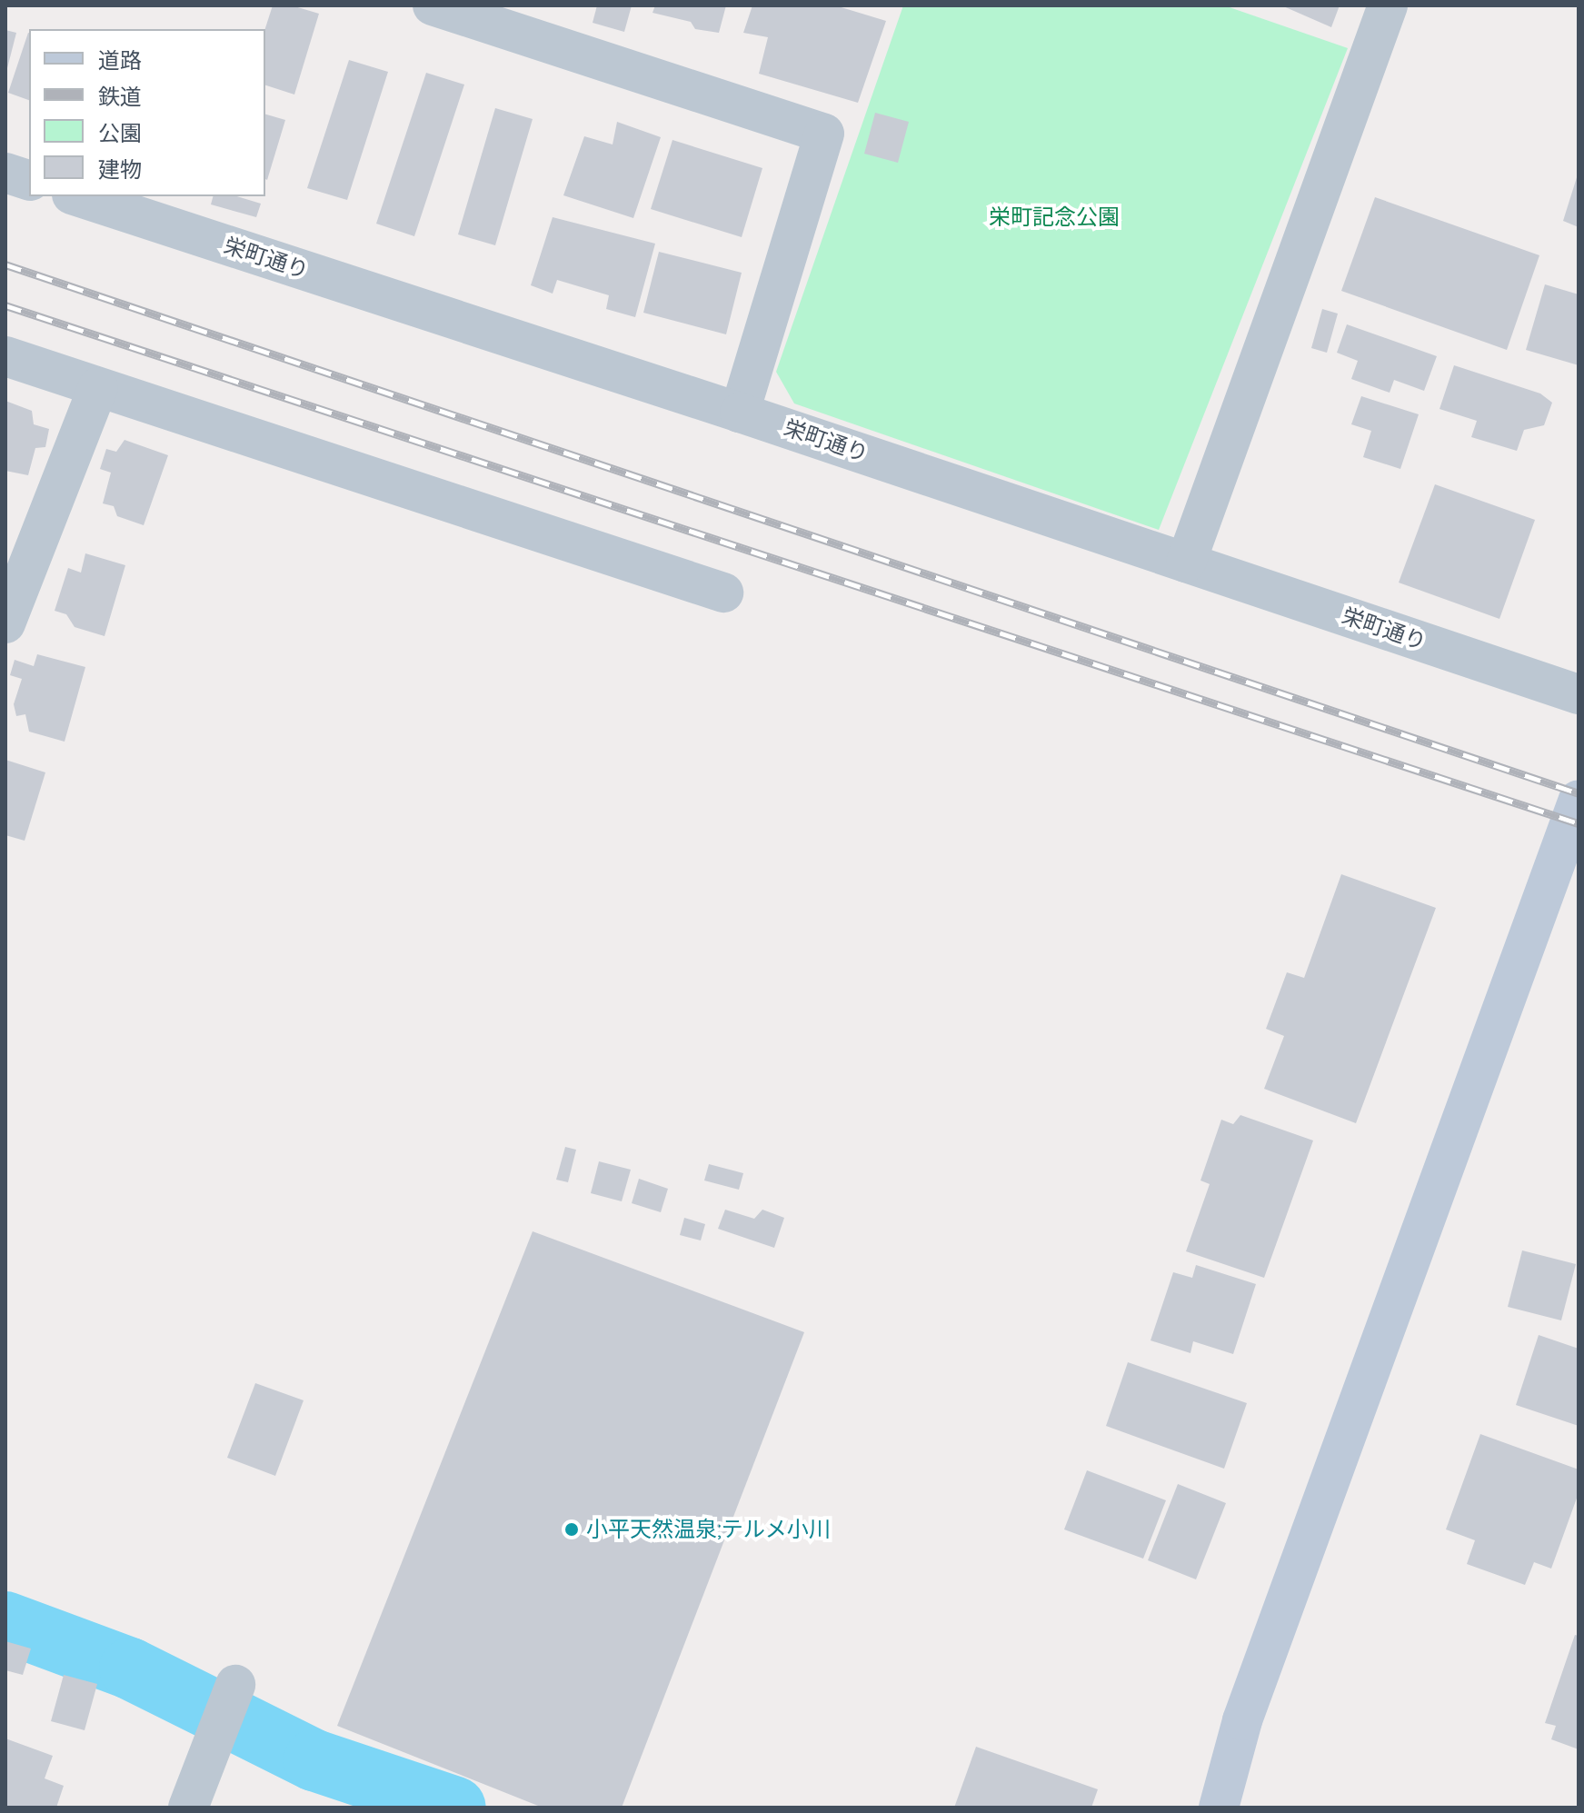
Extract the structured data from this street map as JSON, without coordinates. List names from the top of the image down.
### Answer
{
  "streets": {
    "street": ["栄町通り"]
  },
  "parks": ["栄町記念公園"],
  "places": ["小平天然温泉;テルメ小川"],
  "legend": [
    "道路",
    "鉄道",
    "公園",
    "建物"
  ]
}
